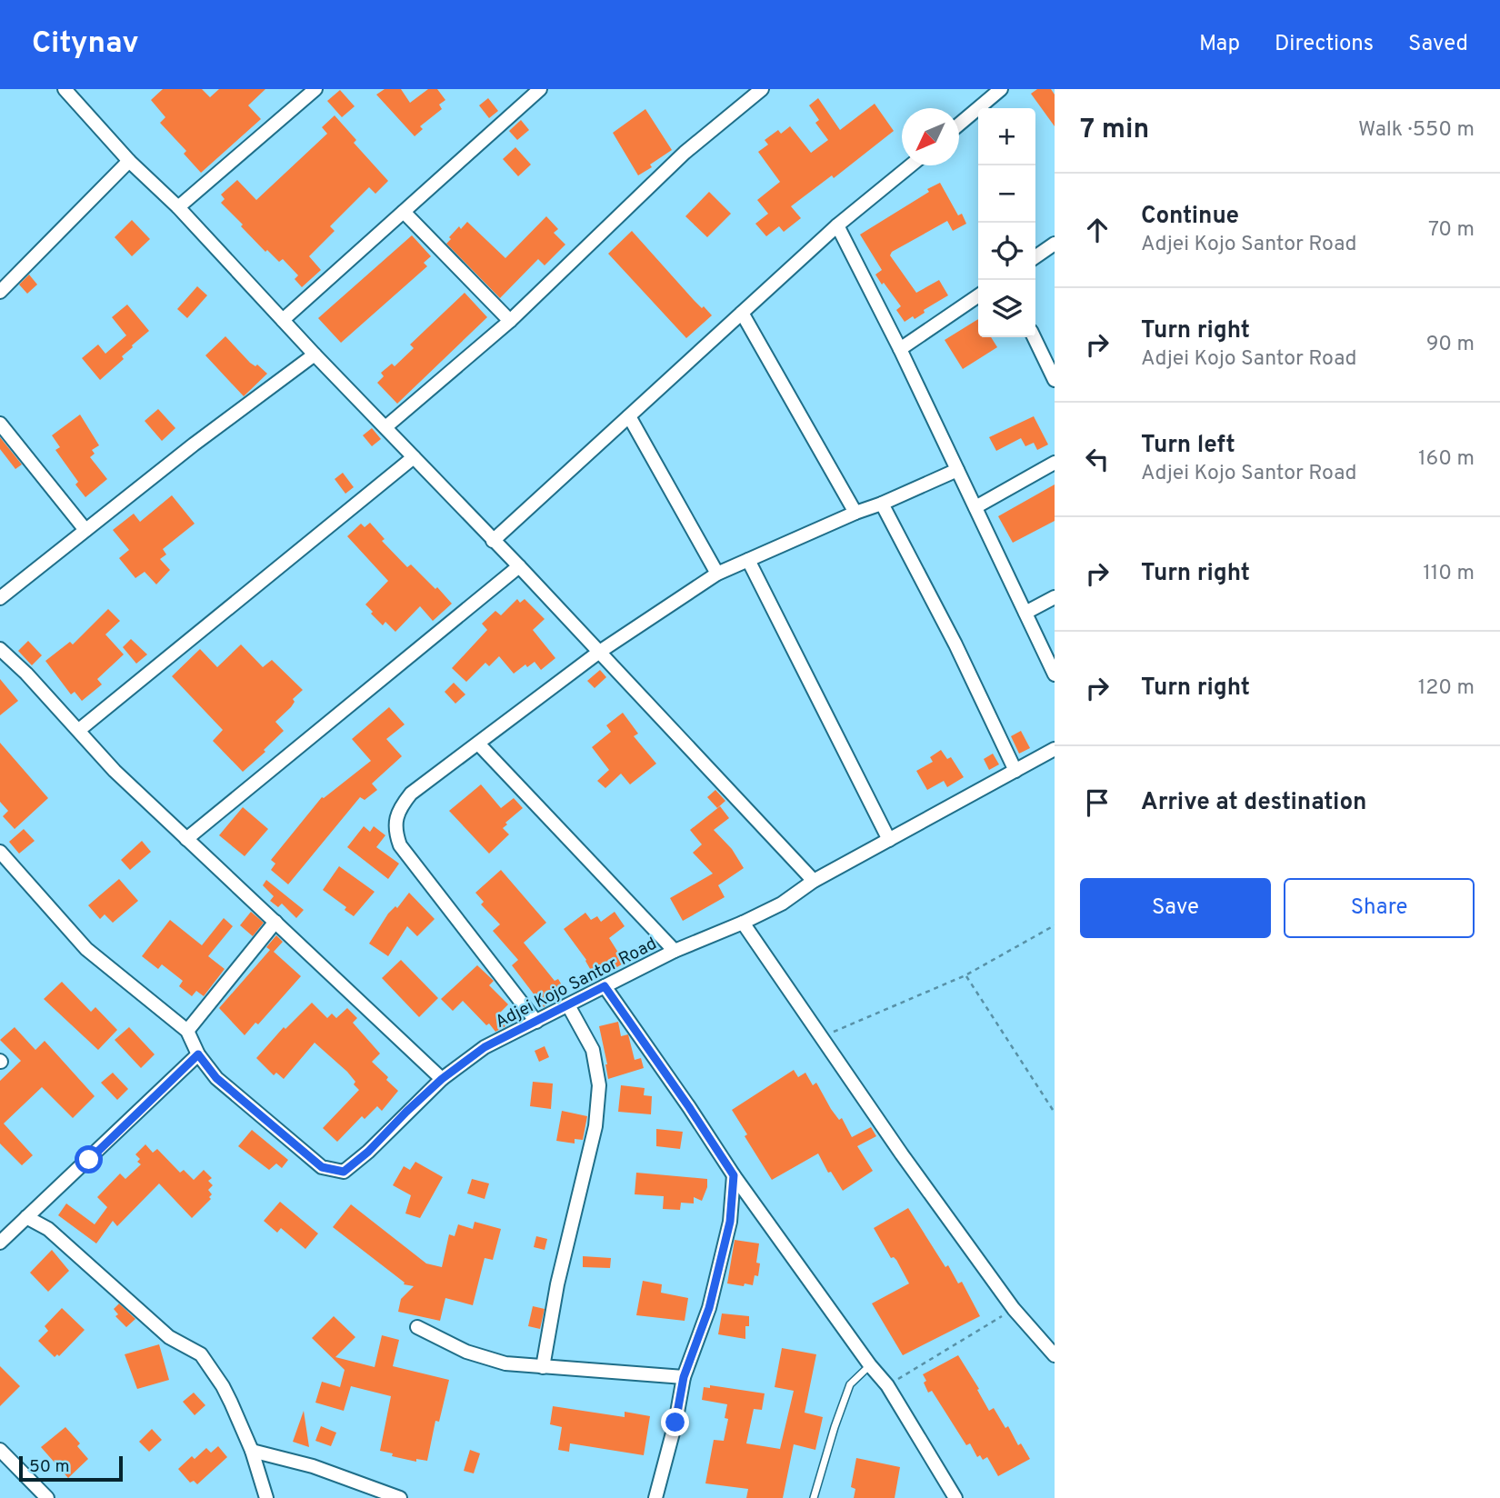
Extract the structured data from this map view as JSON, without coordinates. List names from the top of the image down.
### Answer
{
  "streets": {
    "street": ["Adjei Kojo Santor Road"]
  },
  "scale_bar": "50 m",
  "north": "bottom left",
  "page": {
    "header": "Citynav",
    "nav": ["Map", "Directions", "Saved"],
    "heading": ["7 min", "Walk · 550 m"],
    "map_buttons": ["+", "−"],
    "list": [
      ["Continue", "Adjei Kojo Santor Road", "70 m"],
      ["Turn right", "Adjei Kojo Santor Road", "90 m"],
      ["Turn left", "Adjei Kojo Santor Road", "160 m"],
      ["Turn right", "110 m"],
      ["Turn right", "120 m"],
      "Arrive at destination"
    ],
    "buttons": ["Save", "Share"],
    "scale": "50 m"
  }
}
